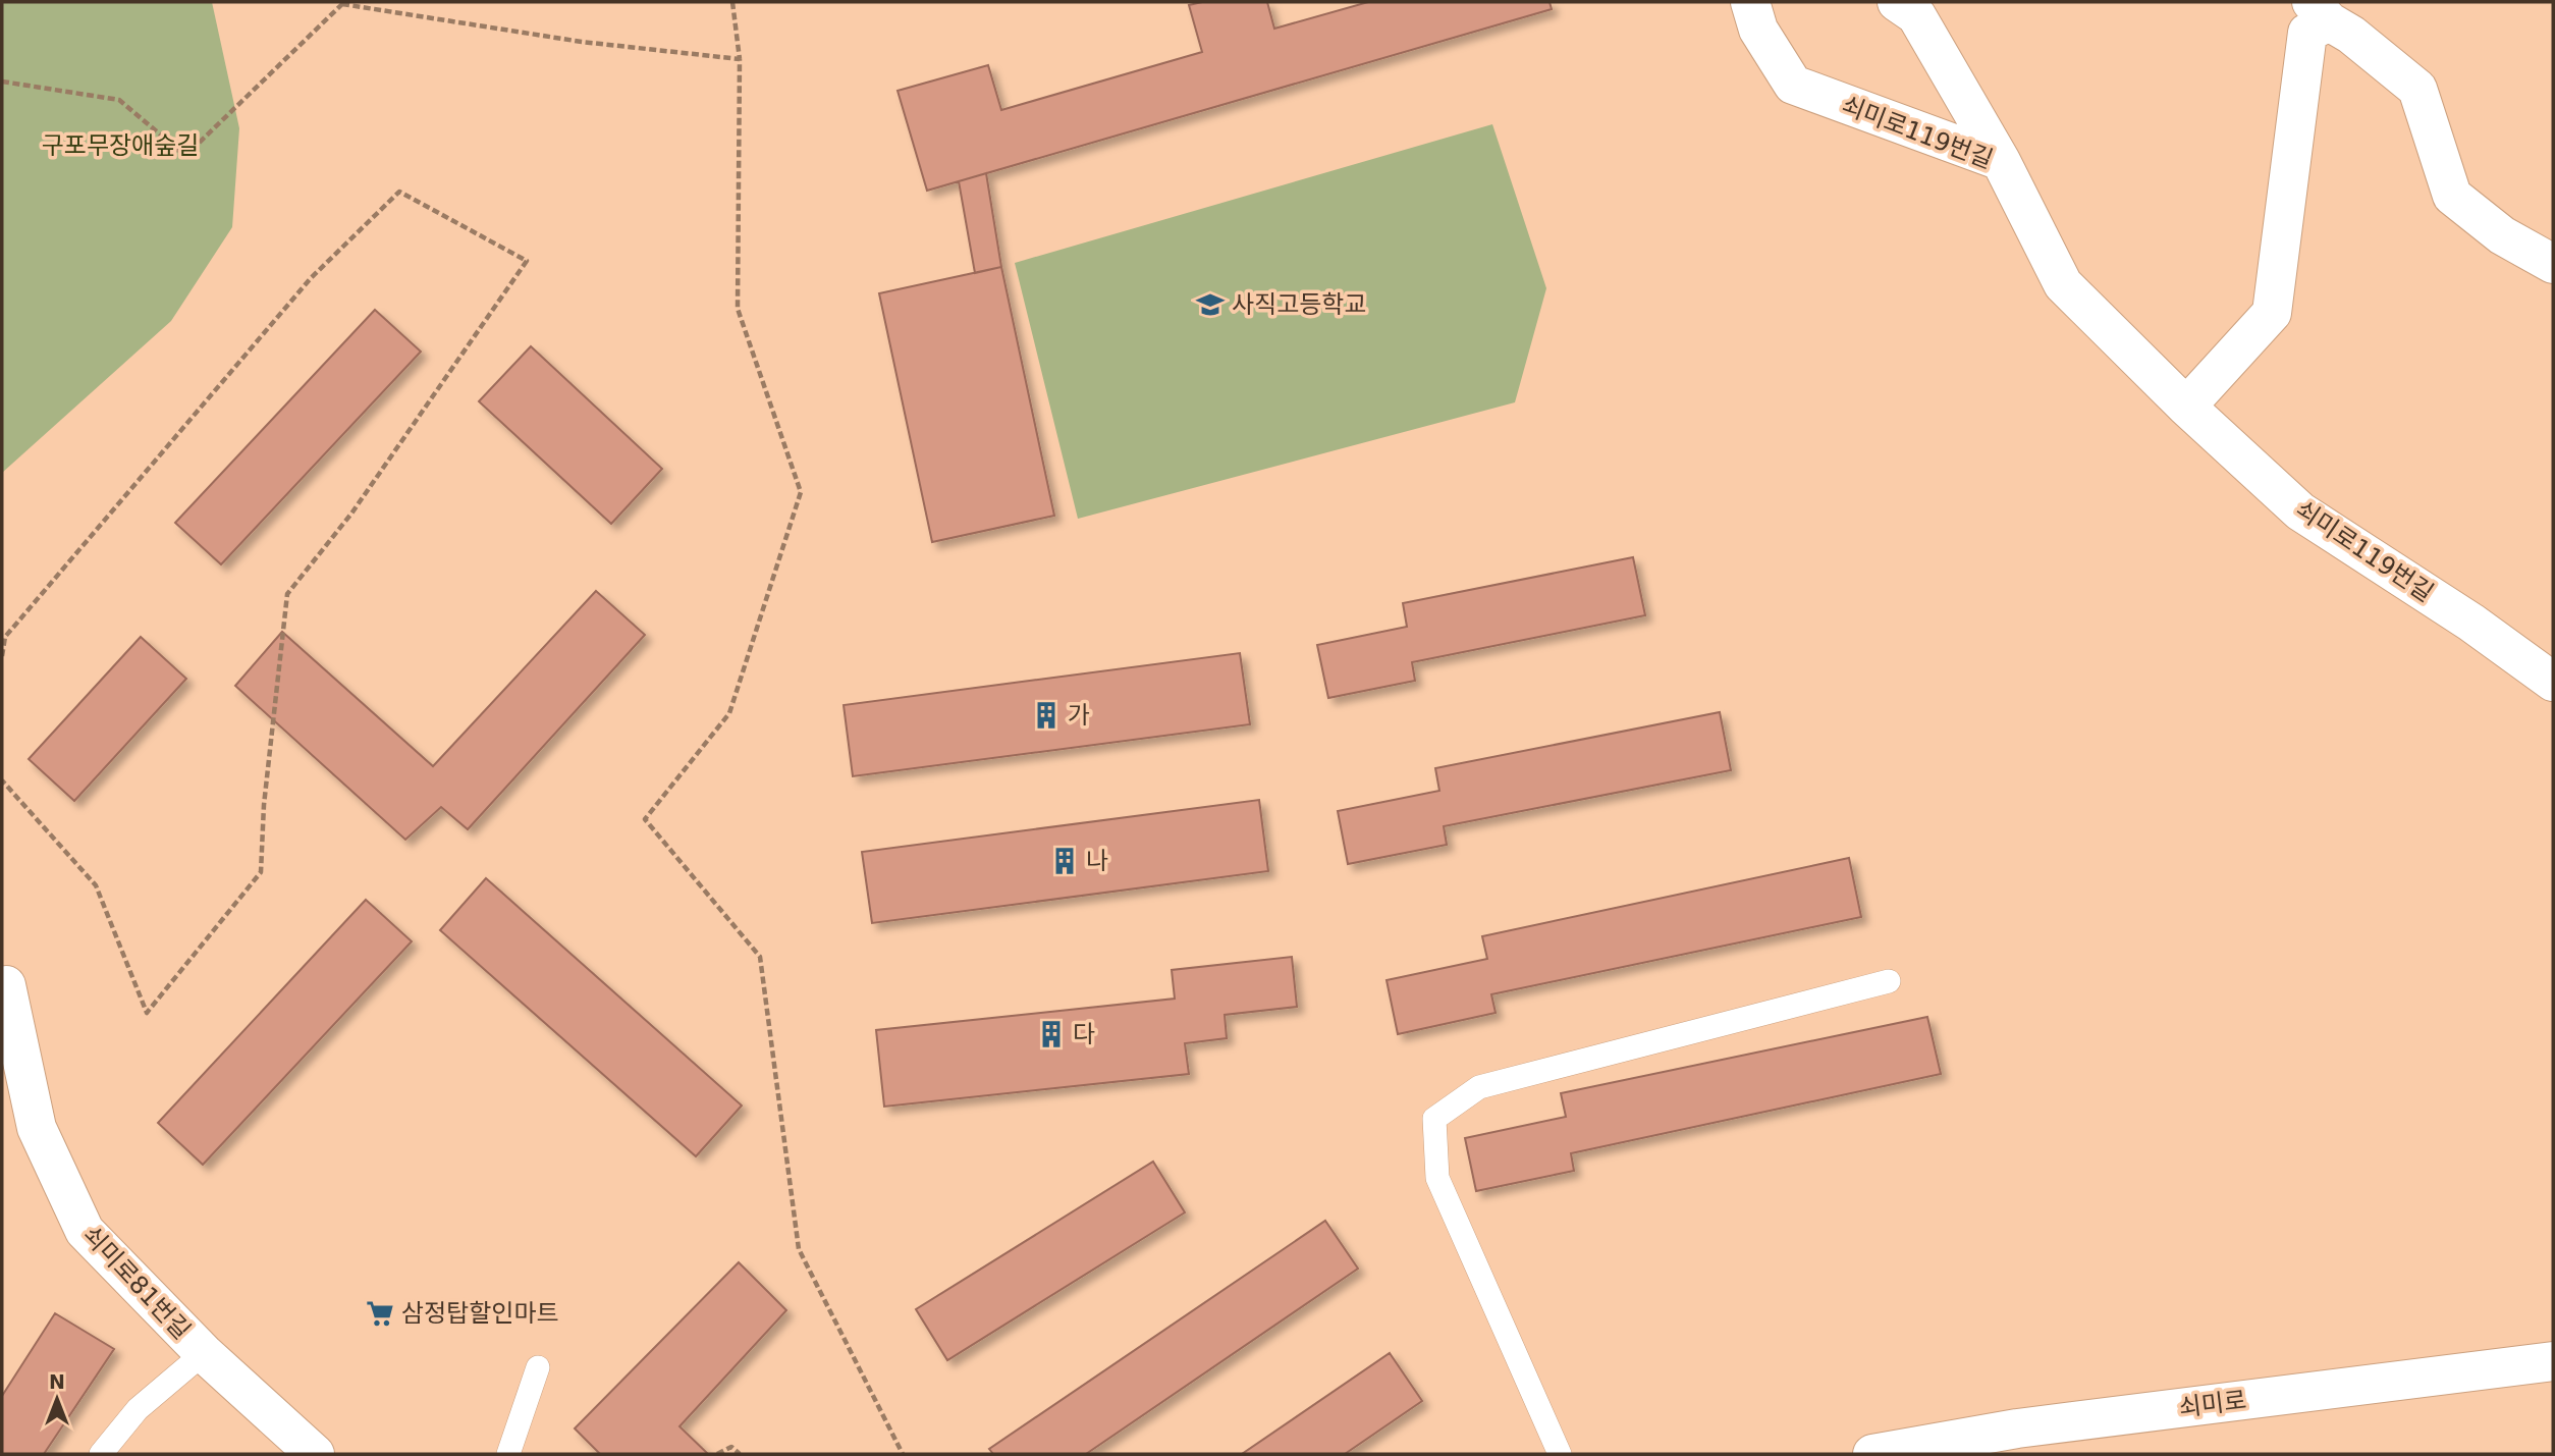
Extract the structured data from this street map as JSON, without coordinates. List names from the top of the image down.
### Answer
{
  "streets": {
    "street": ["쇠미로119번길", "쇠미로81번길", "쇠미로"]
  },
  "parks": ["구포무장애숲길"],
  "places": {
    "school or university": ["사직고등학교"],
    "building": ["가", "나", "다"],
    "supermarket": ["삼정탑할인마트"]
  },
  "north": "top"
}
